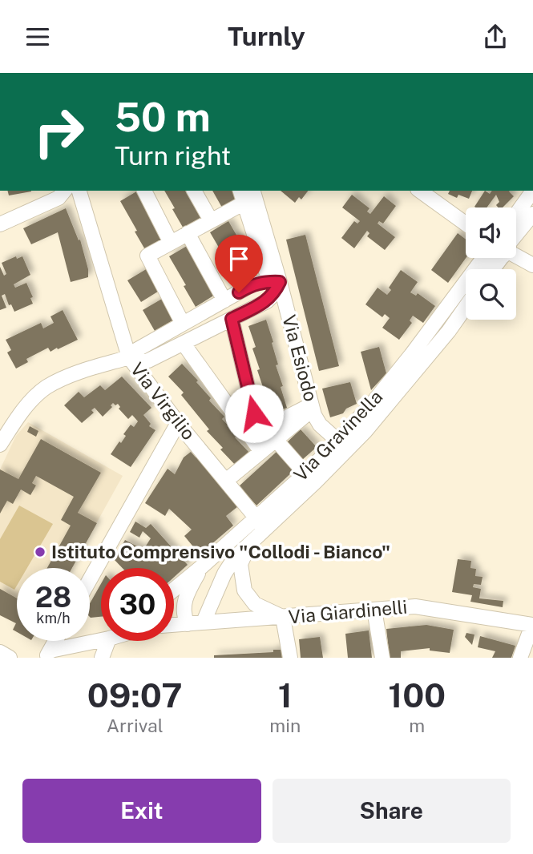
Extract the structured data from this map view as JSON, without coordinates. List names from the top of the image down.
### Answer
{
  "streets": {
    "street": [
      "Via Esiodo",
      "Via Virgilio",
      "Via Gravinella",
      "Via Giardinelli"
    ]
  },
  "crossings": [
    ["Via Esiodo", "Via Gravinella"],
    ["Via Virgilio", "Via Gravinella"],
    ["Via Gravinella", "Via Giardinelli"]
  ],
  "places": ["Istituto Comprensivo \"Collodi - Bianco\""],
  "page": {
    "header": "Turnly",
    "turn": ["50 m", "Turn right"],
    "speed": "28 km/h",
    "limit": "30",
    "eta": [
      "09:07",
      "Arrival",
      "1",
      "min",
      "100",
      "m"
    ],
    "buttons": ["Exit", "Share"]
  }
}
